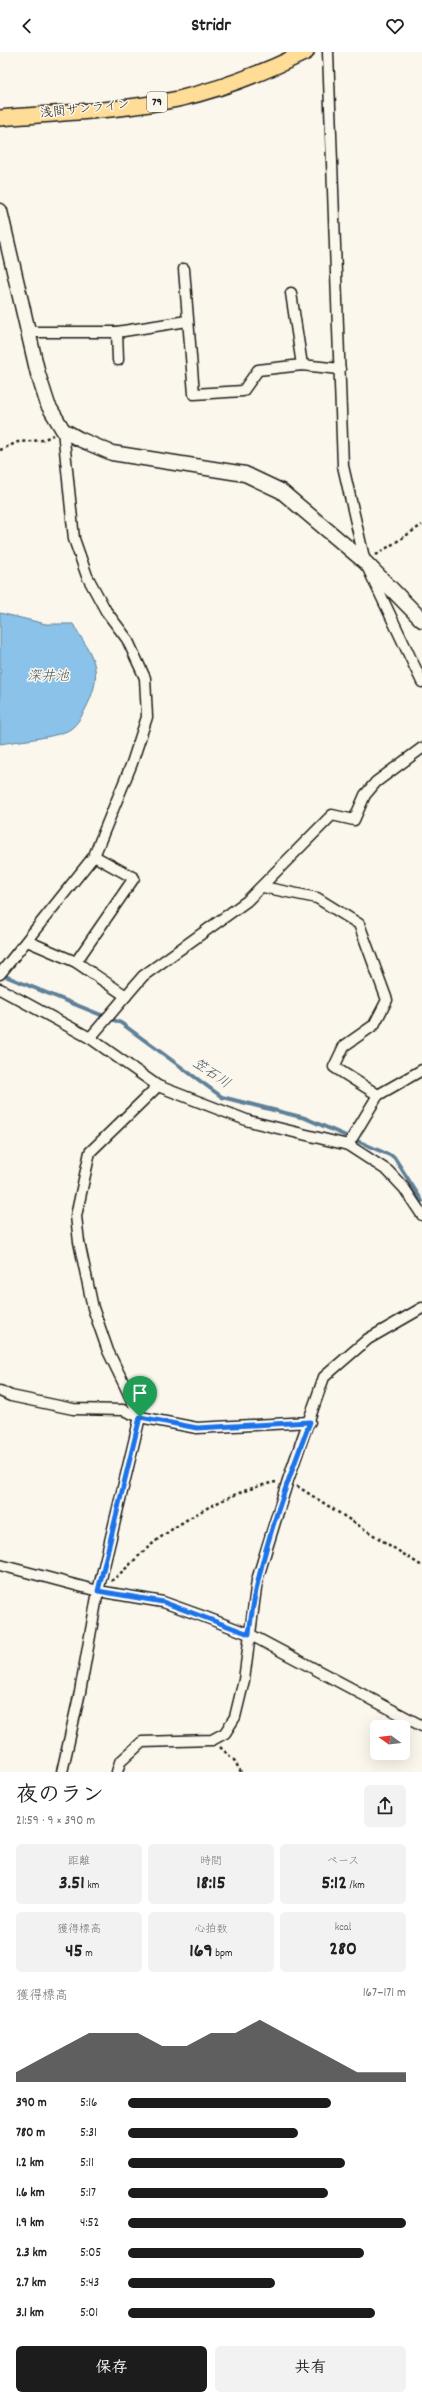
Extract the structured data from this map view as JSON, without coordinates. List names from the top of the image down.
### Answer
{
  "streets": {
    "main road": ["79", "浅間サンライン"]
  },
  "water": ["深井池", "笠石川"],
  "north": "left",
  "page": {
    "header": "Stridr",
    "heading": ["夜のラン", "21:59 · 9 × 390 m"],
    "stats": [
      ["距離", "3.51 km"],
      ["時間", "18:15"],
      ["ペース", "5:12 /km"],
      ["獲得標高", "45 m"],
      ["心拍数", "169 bpm"],
      ["kcal", "280"]
    ],
    "chart": ["獲得標高", "167–171 m"],
    "list": [
      {
        "name": "390 m",
        "note": "5:16"
      },
      {
        "name": "780 m",
        "note": "5:31"
      },
      {
        "name": "1.2 km",
        "note": "5:11"
      },
      {
        "name": "1.6 km",
        "note": "5:17"
      },
      {
        "name": "1.9 km",
        "note": "4:52"
      },
      {
        "name": "2.3 km",
        "note": "5:05"
      },
      {
        "name": "2.7 km",
        "note": "5:43"
      },
      {
        "name": "3.1 km",
        "note": "5:01"
      }
    ],
    "buttons": ["保存", "共有"]
  }
}
